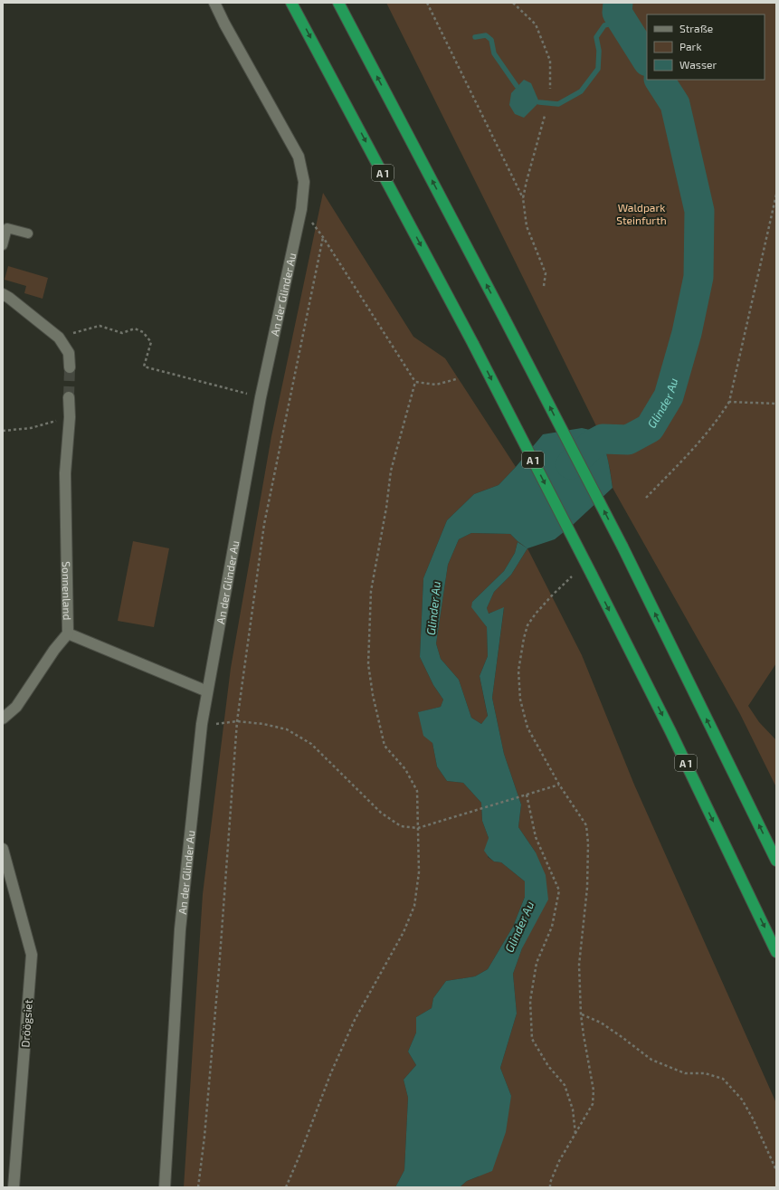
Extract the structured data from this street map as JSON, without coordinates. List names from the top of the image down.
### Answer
{
  "streets": {
    "highway": ["A 1"],
    "street": ["An der Glinder Au", "Sonnenland", "Dröögsiet"]
  },
  "crossings": [
    ["An der Glinder Au", "Sonnenland"]
  ],
  "water": ["Glinder Au"],
  "parks": ["Waldpark Steinfurth"],
  "legend": ["Straße", "Park", "Wasser"]
}
